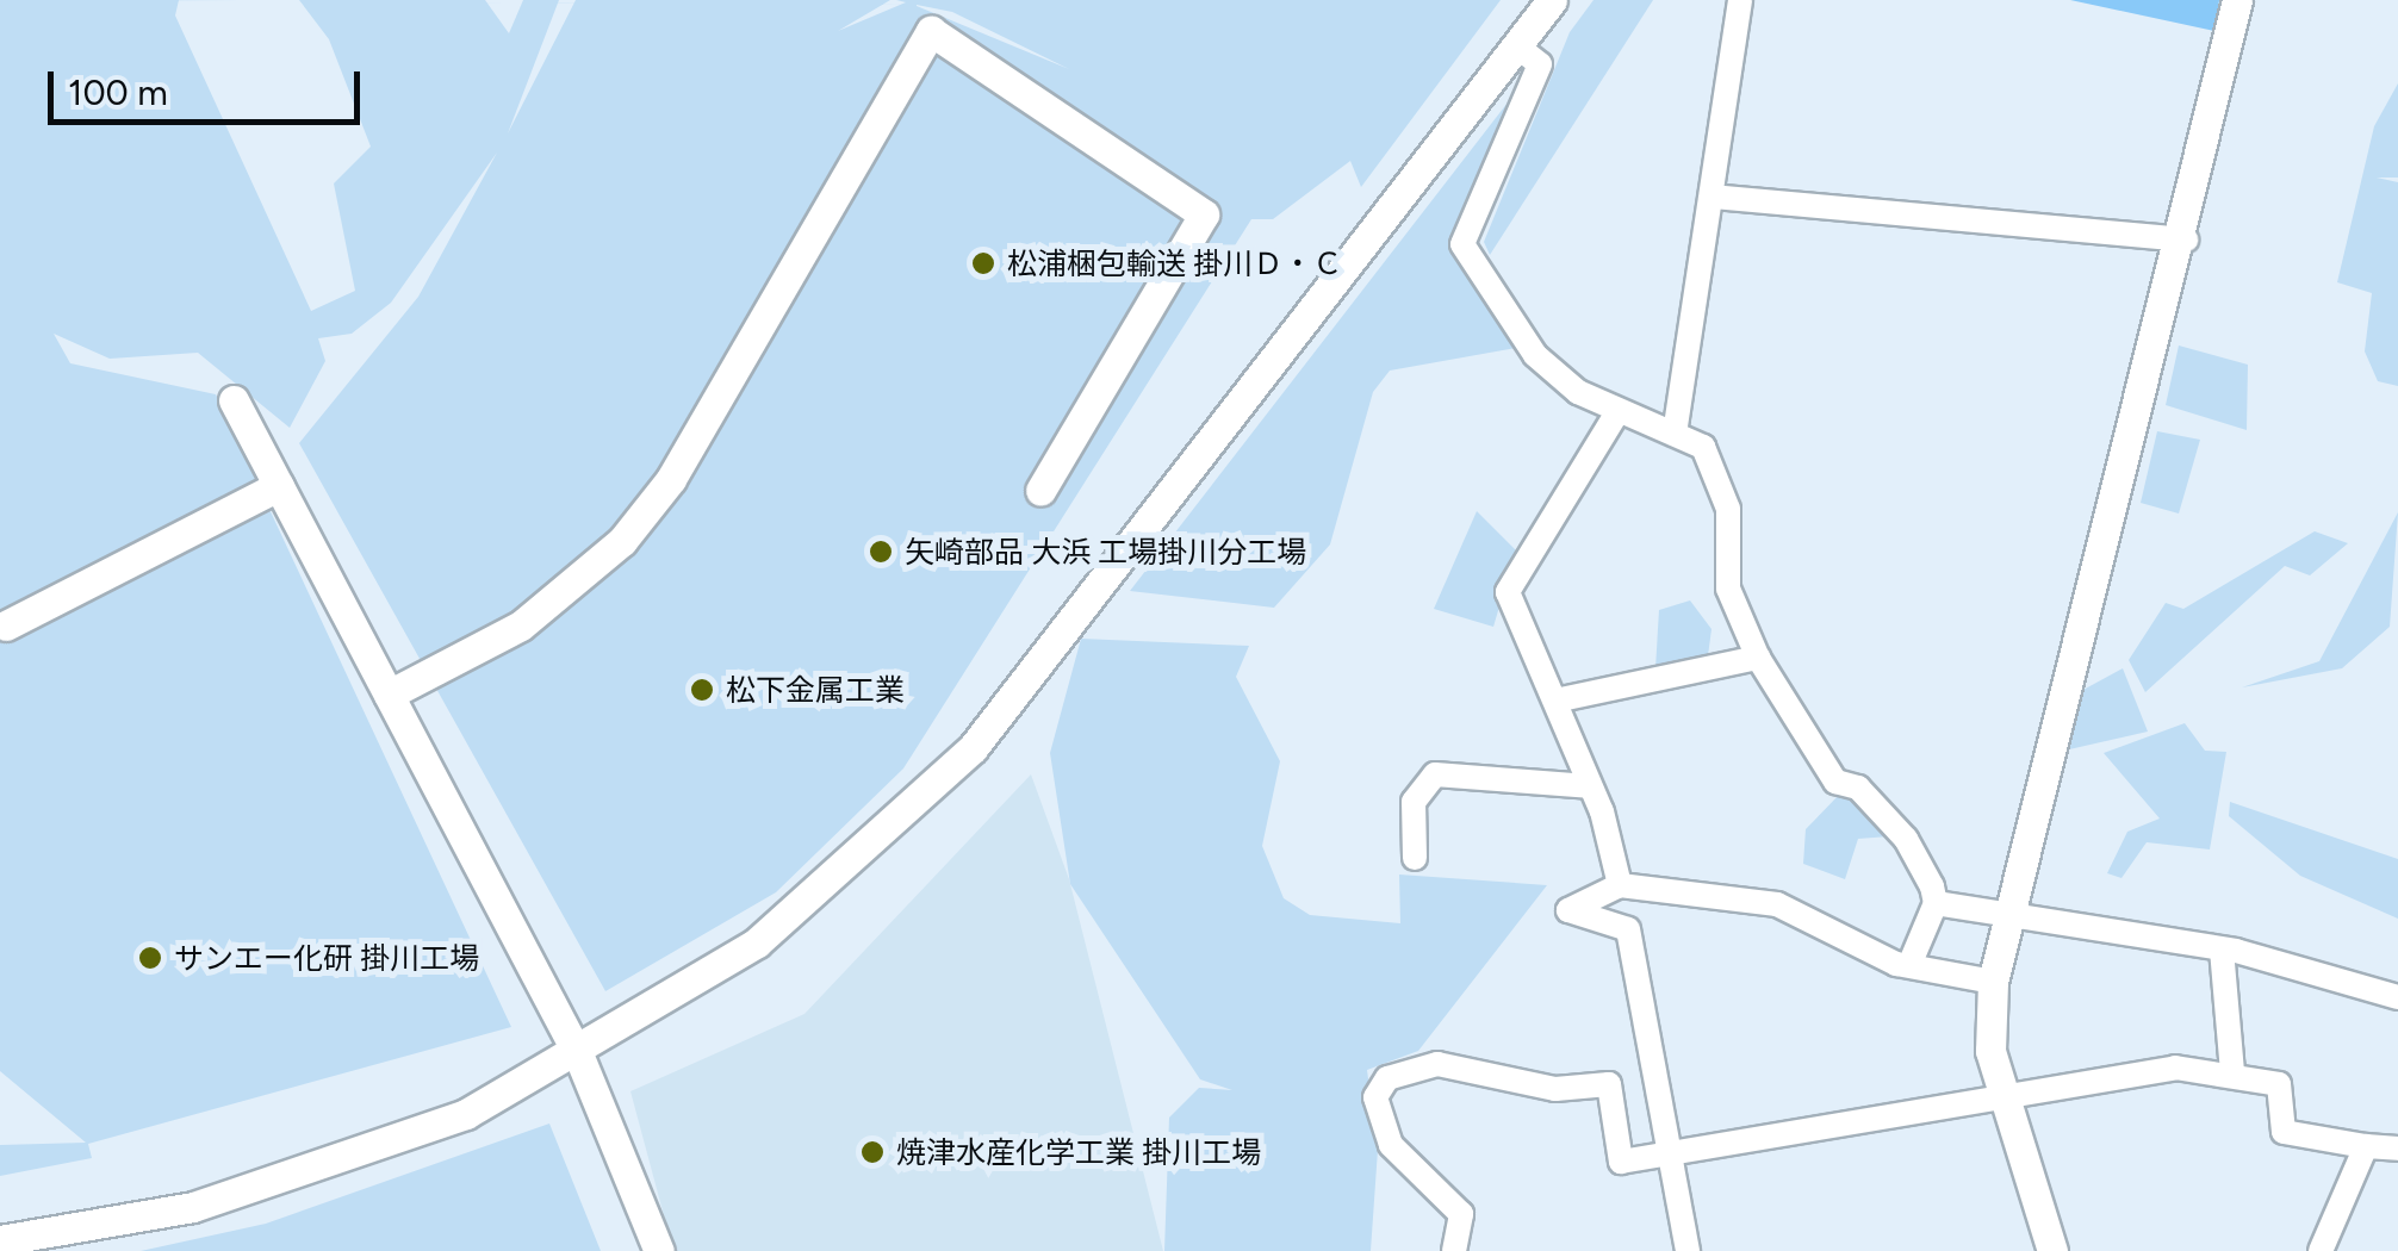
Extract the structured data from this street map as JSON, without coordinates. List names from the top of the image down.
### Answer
{
  "places": [
    "松浦梱包輸送 掛川Ｄ・Ｃ",
    "矢崎部品 大浜 工場掛川分工場",
    "松下金属工業",
    "サンエー化研 掛川工場",
    "焼津水産化学工業 掛川工場"
  ],
  "scale_bar": "100 m"
}
